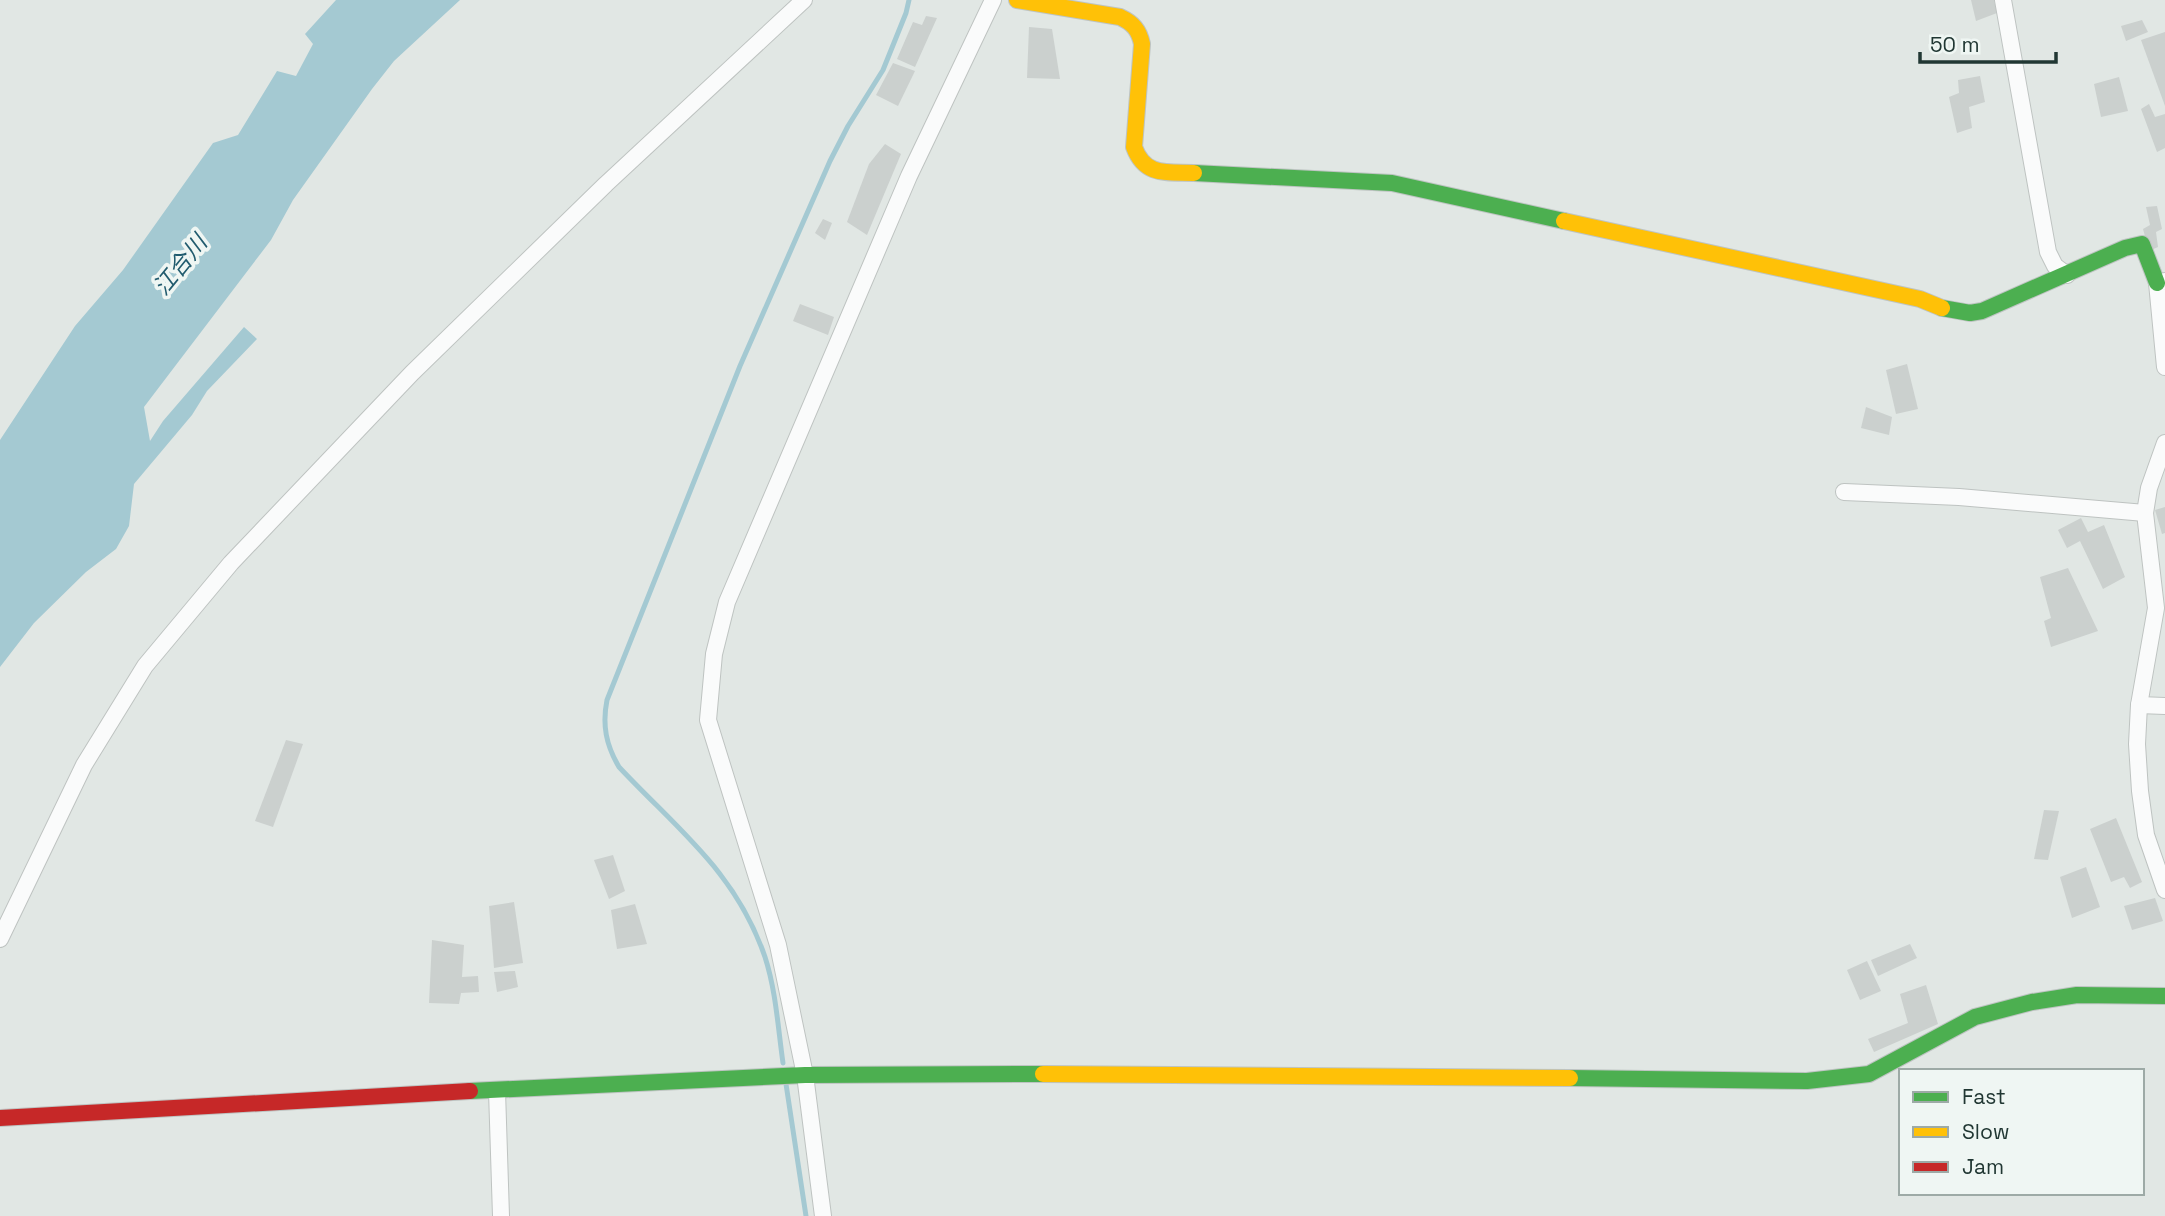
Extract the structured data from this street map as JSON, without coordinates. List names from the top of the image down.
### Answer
{
  "water": ["江合川"],
  "legend": ["Fast", "Slow", "Jam"],
  "scale_bar": "50 m"
}
